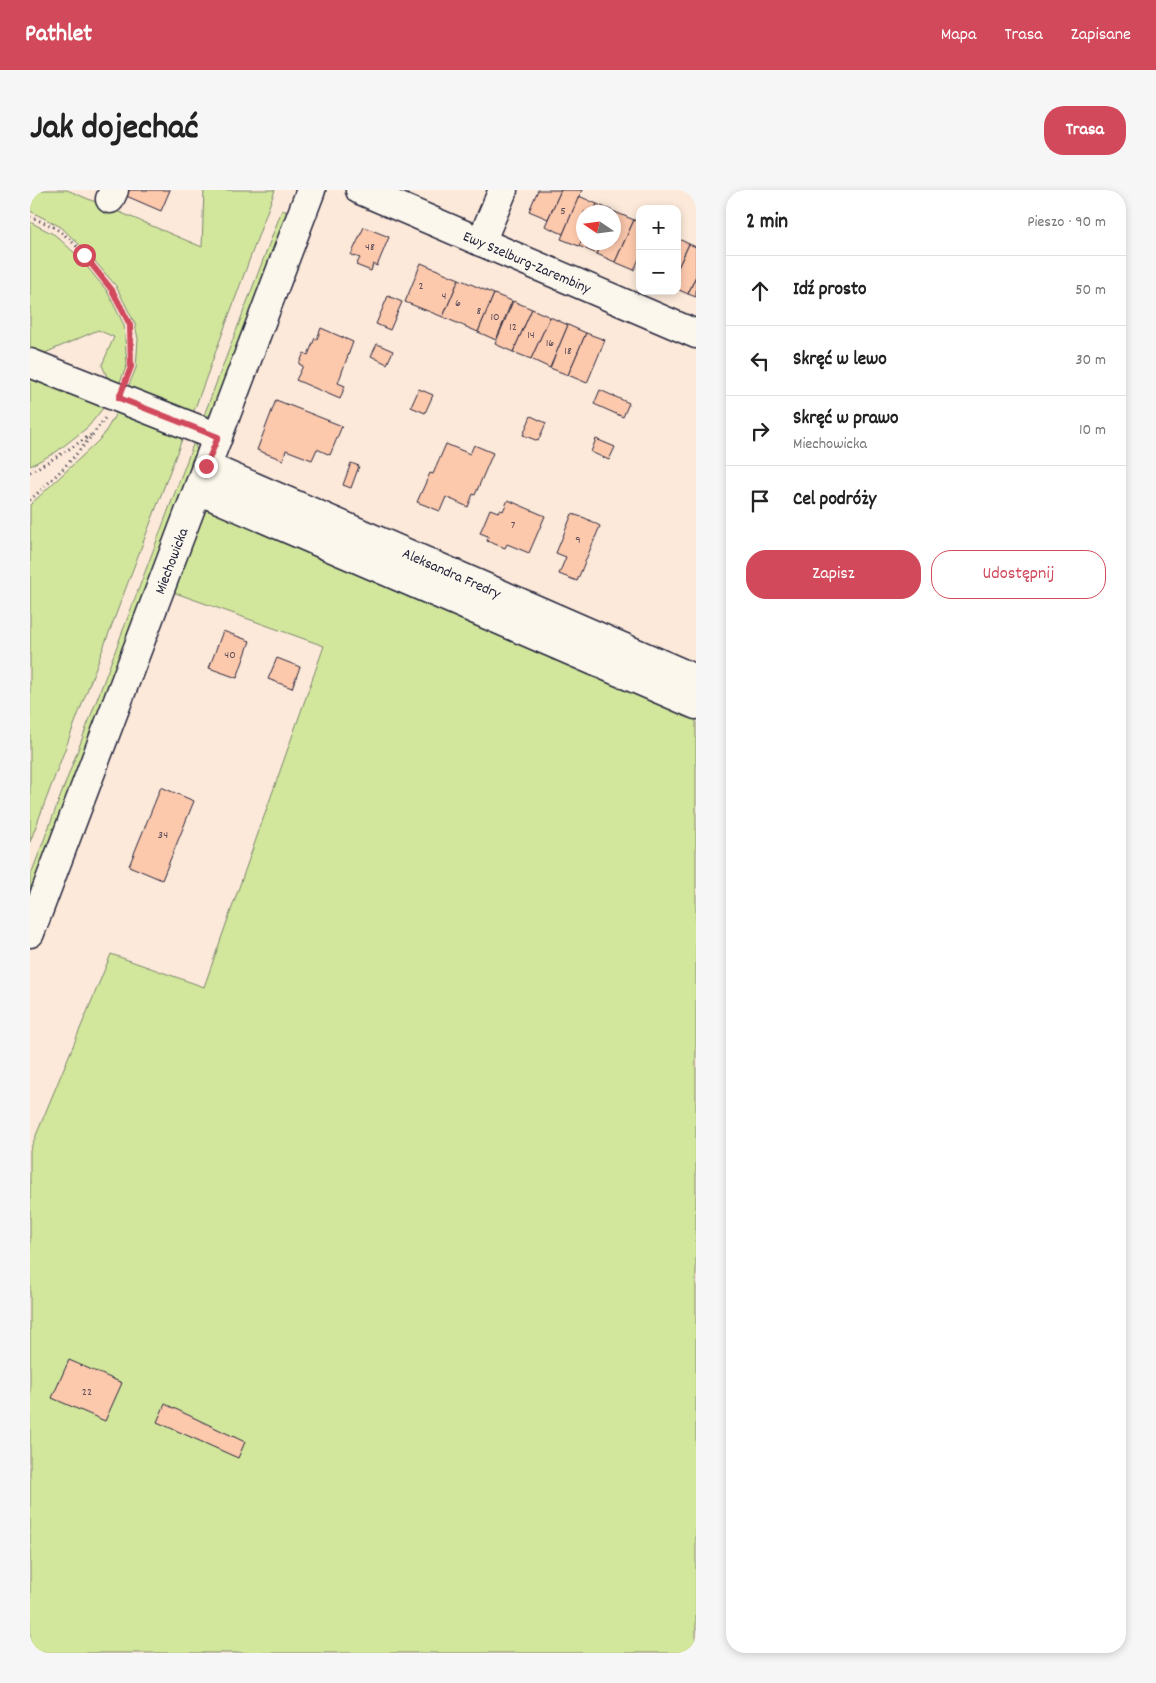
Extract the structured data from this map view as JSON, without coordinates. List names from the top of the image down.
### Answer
{
  "streets": {
    "street": ["Ewy Szelburg-Zarembiny", "Miechowicka", "Aleksandra Fredry"]
  },
  "crossings": [
    ["Miechowicka", "Aleksandra Fredry"]
  ],
  "house_numbers": [
    "5",
    "48",
    "2",
    "4",
    "6",
    "8",
    "10",
    "12",
    "14",
    "16",
    "18",
    "7",
    "9",
    "40",
    "34",
    "22"
  ],
  "north": "left",
  "page": {
    "header": "Pathlet",
    "nav": ["Mapa", "Trasa", "Zapisane"],
    "title": "Jak dojechać",
    "buttons": [
      "Trasa",
      ["Zapisz", "Udostępnij"]
    ],
    "heading": ["2 min", "Pieszo · 90 m"],
    "map_buttons": ["+", "−"],
    "list": [
      ["Idź prosto", "50 m"],
      ["Skręć w lewo", "30 m"],
      ["Skręć w prawo", "Miechowicka", "10 m"],
      "Cel podróży"
    ]
  }
}
